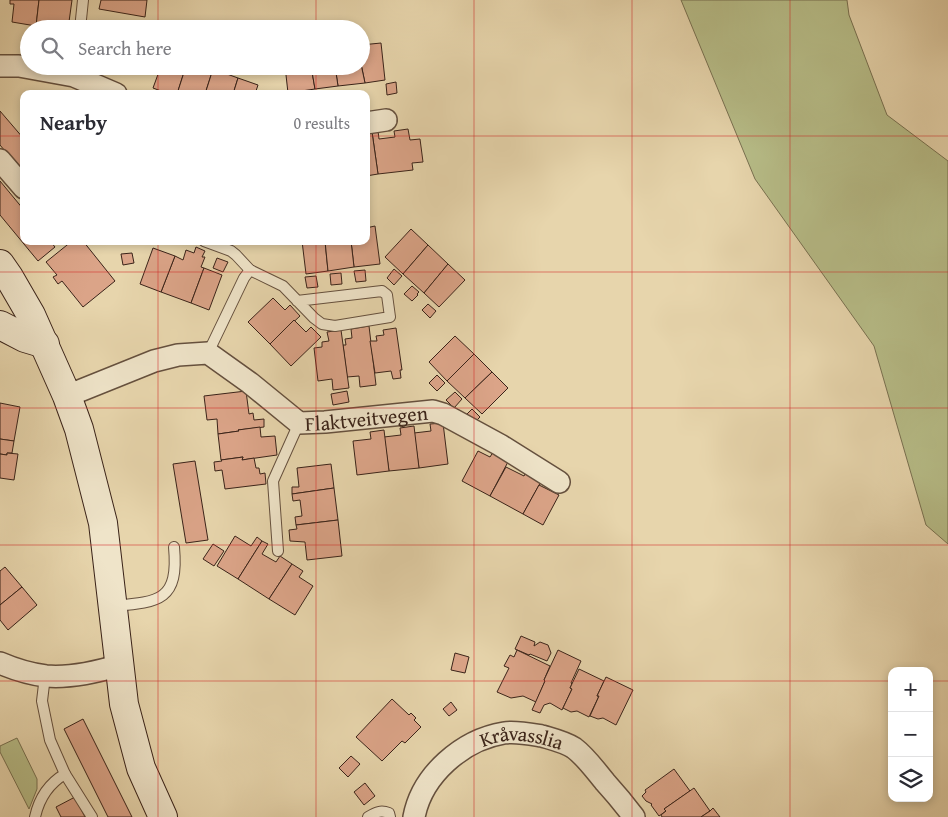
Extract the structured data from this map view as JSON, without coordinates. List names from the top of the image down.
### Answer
{
  "streets": {
    "street": ["Flaktveitvegen", "Kråvasslia"]
  },
  "page": {
    "search": "Search here",
    "heading": ["Nearby", "0 results"],
    "map_buttons": ["+", "−"]
  }
}
